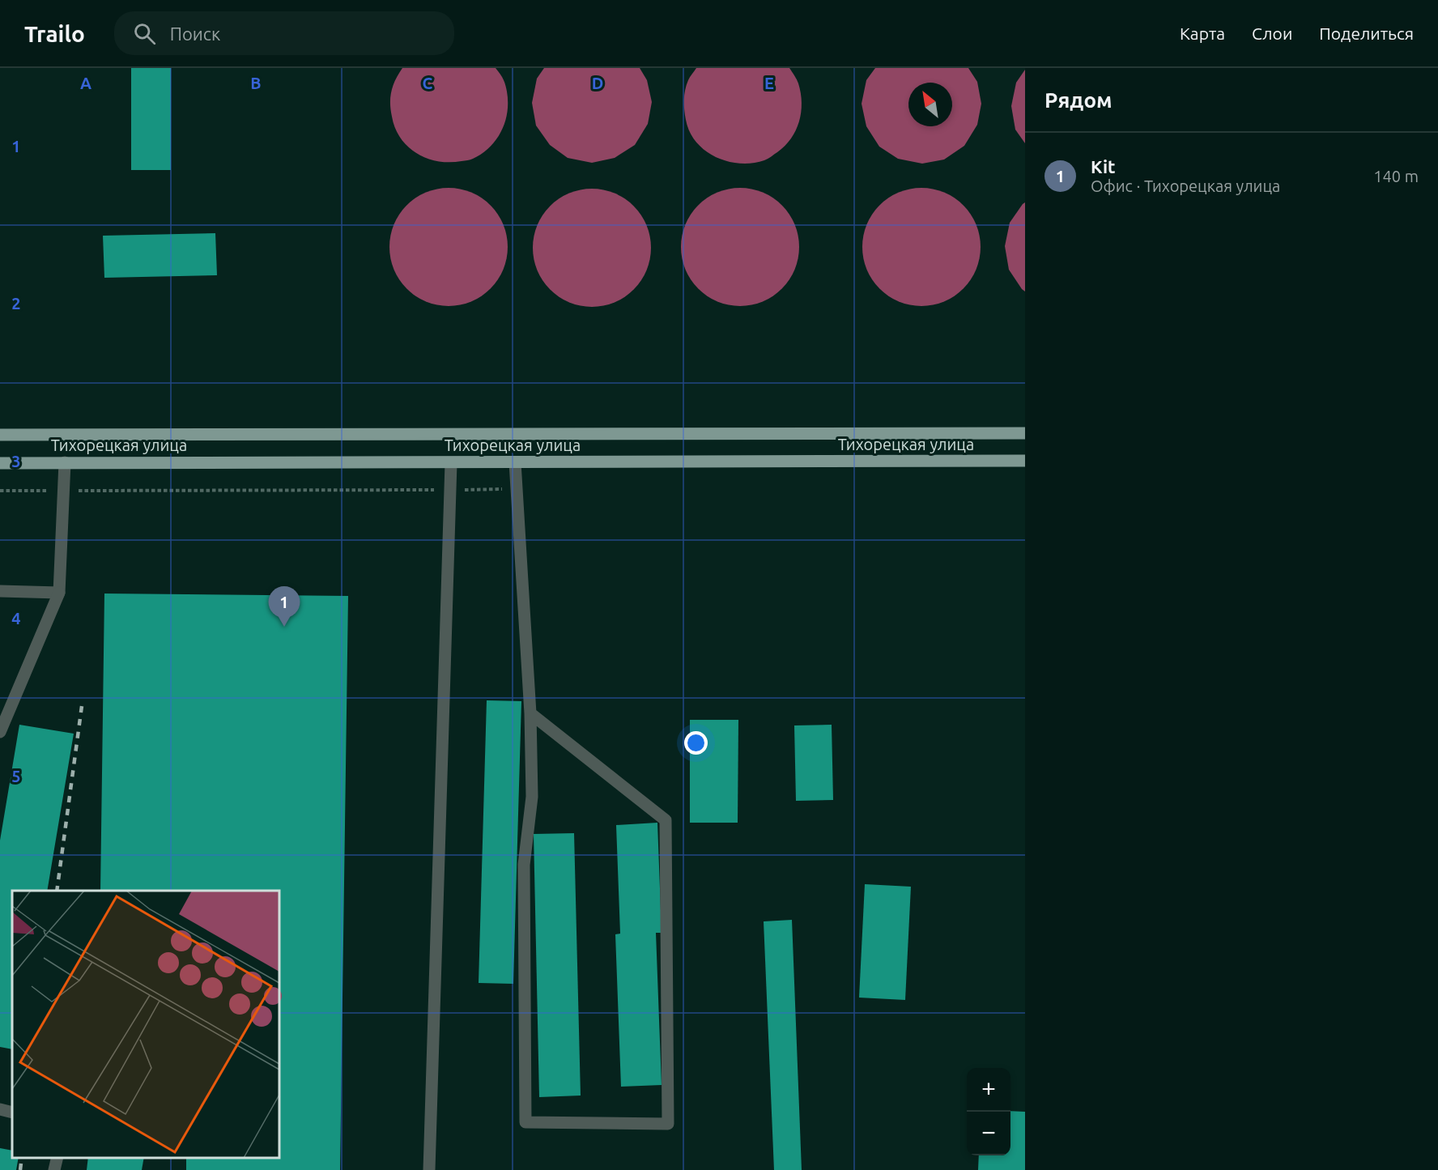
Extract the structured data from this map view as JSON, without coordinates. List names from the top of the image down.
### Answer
{
  "streets": {
    "main road": ["Тихорецкая улица"]
  },
  "north": "top left",
  "page": {
    "header": "Trailo",
    "search": "Поиск",
    "nav": ["Карта", "Слои", "Поделиться"],
    "heading": "Рядом",
    "list": [
      {
        "mark": "1",
        "name": "Kit",
        "note": "Офис · Тихорецкая улица",
        "value": "140 m"
      }
    ],
    "pins": "1",
    "map_buttons": ["+", "−"]
  },
  "grid": {
    "columns": [
      "A",
      "B",
      "C",
      "D",
      "E"
    ],
    "rows": [
      "1",
      "2",
      "3",
      "4",
      "5"
    ]
  }
}
